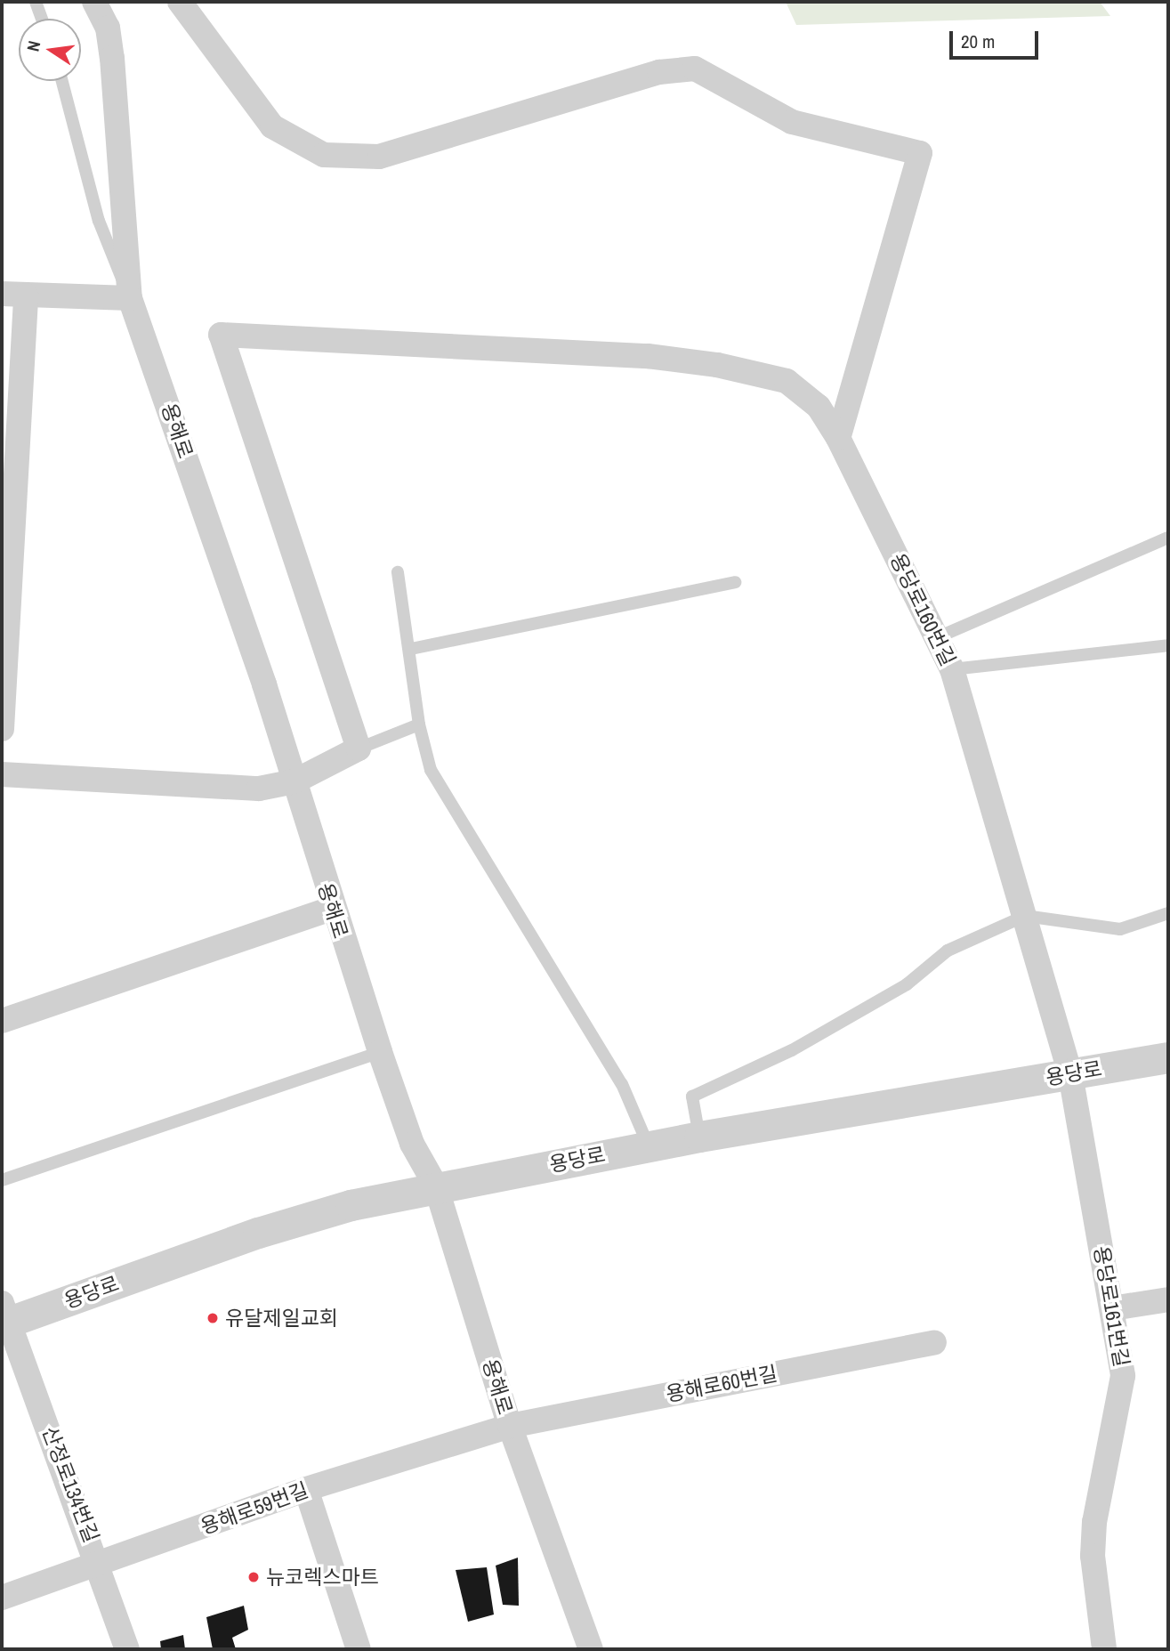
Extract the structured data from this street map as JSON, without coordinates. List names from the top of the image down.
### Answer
{
  "streets": {
    "street": [
      "용해로",
      "용당로160번길",
      "용당로",
      "용당로161번길",
      "용해로60번길",
      "산정로134번길",
      "용해로59번길"
    ]
  },
  "crossings": [
    ["용해로", "용당로"],
    ["용해로", "용해로60번길"],
    ["용해로", "용해로59번길"],
    ["용당로160번길", "용당로"],
    ["용당로160번길", "용당로161번길"],
    ["용당로", "용당로161번길"],
    ["용당로", "산정로134번길"],
    ["용해로60번길", "용해로59번길"],
    ["산정로134번길", "용해로59번길"]
  ],
  "places": ["유달제일교회", "뉴코렉스마트"],
  "scale_bar": "20 m",
  "north": "left"
}
